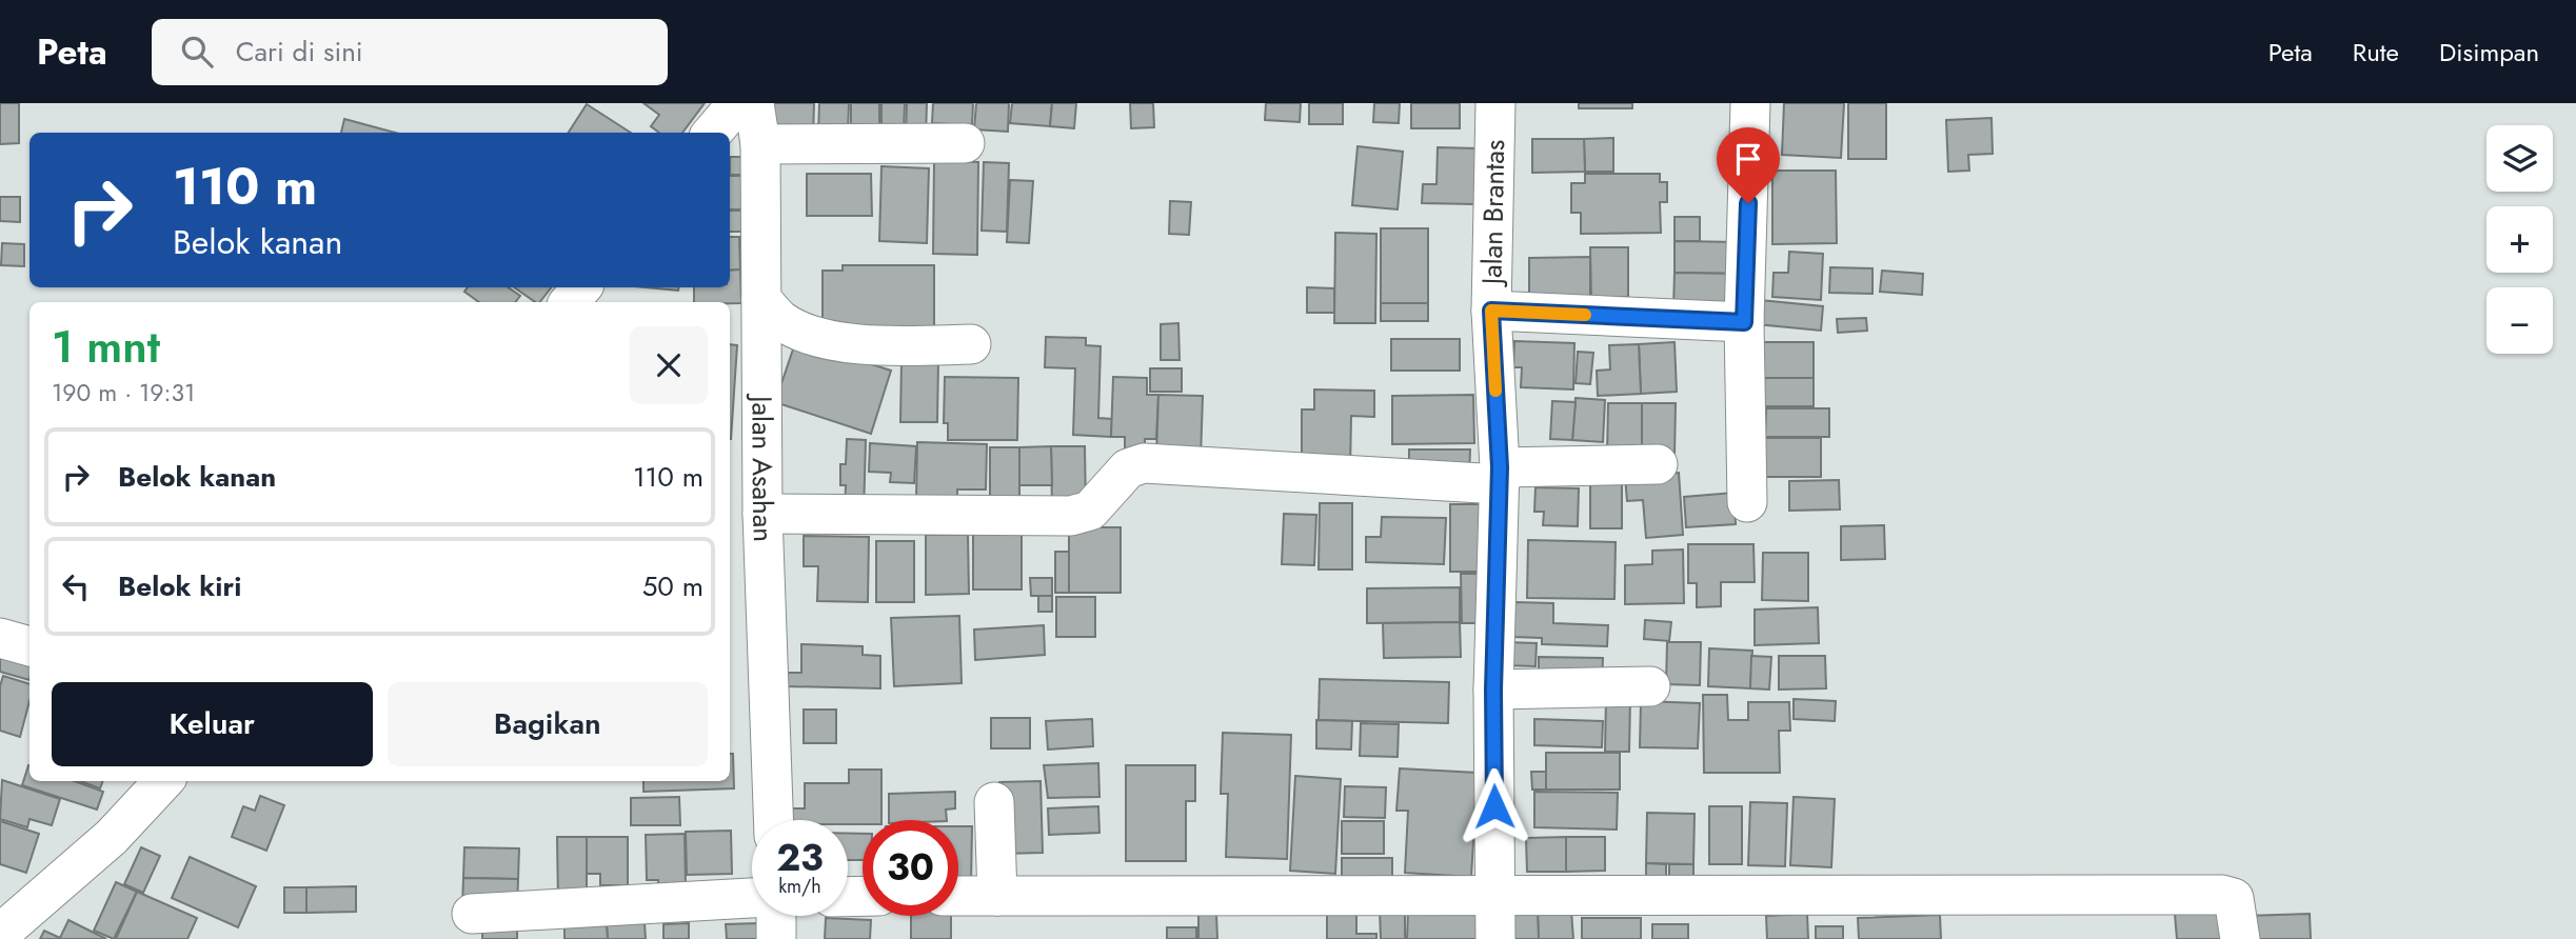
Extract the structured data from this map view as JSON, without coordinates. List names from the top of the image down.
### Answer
{
  "streets": {
    "street": ["Jalan Brantas", "Jalan Asahan"]
  },
  "page": {
    "header": "Peta",
    "search": "Cari di sini",
    "nav": ["Peta", "Rute", "Disimpan"],
    "map_buttons": ["+", "−"],
    "turn": ["110 m", "Belok kanan"],
    "heading": ["1 mnt", "190 m · 19:31"],
    "list": [
      {
        "name": "Belok kanan",
        "value": "110 m"
      },
      {
        "name": "Belok kiri",
        "value": "50 m"
      }
    ],
    "buttons": ["Keluar", "Bagikan"],
    "speed": "23 km/h",
    "limit": "30"
  }
}
